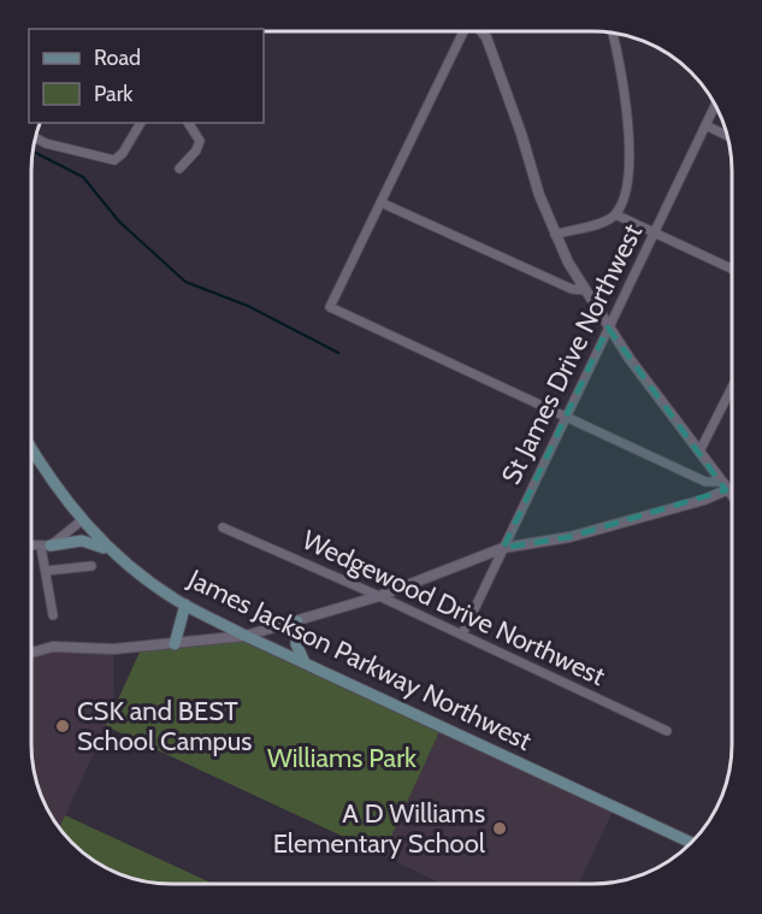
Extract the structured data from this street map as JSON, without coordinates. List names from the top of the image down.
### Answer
{
  "streets": {
    "main road": ["James Jackson Parkway Northwest"],
    "street": ["St James Drive Northwest", "Wedgewood Drive Northwest"]
  },
  "crossings": [
    ["St James Drive Northwest", "Wedgewood Drive Northwest"]
  ],
  "parks": ["Williams Park"],
  "places": ["CSK and BEST School Campus", "A D Williams Elementary School"],
  "legend": ["Road", "Park"]
}
